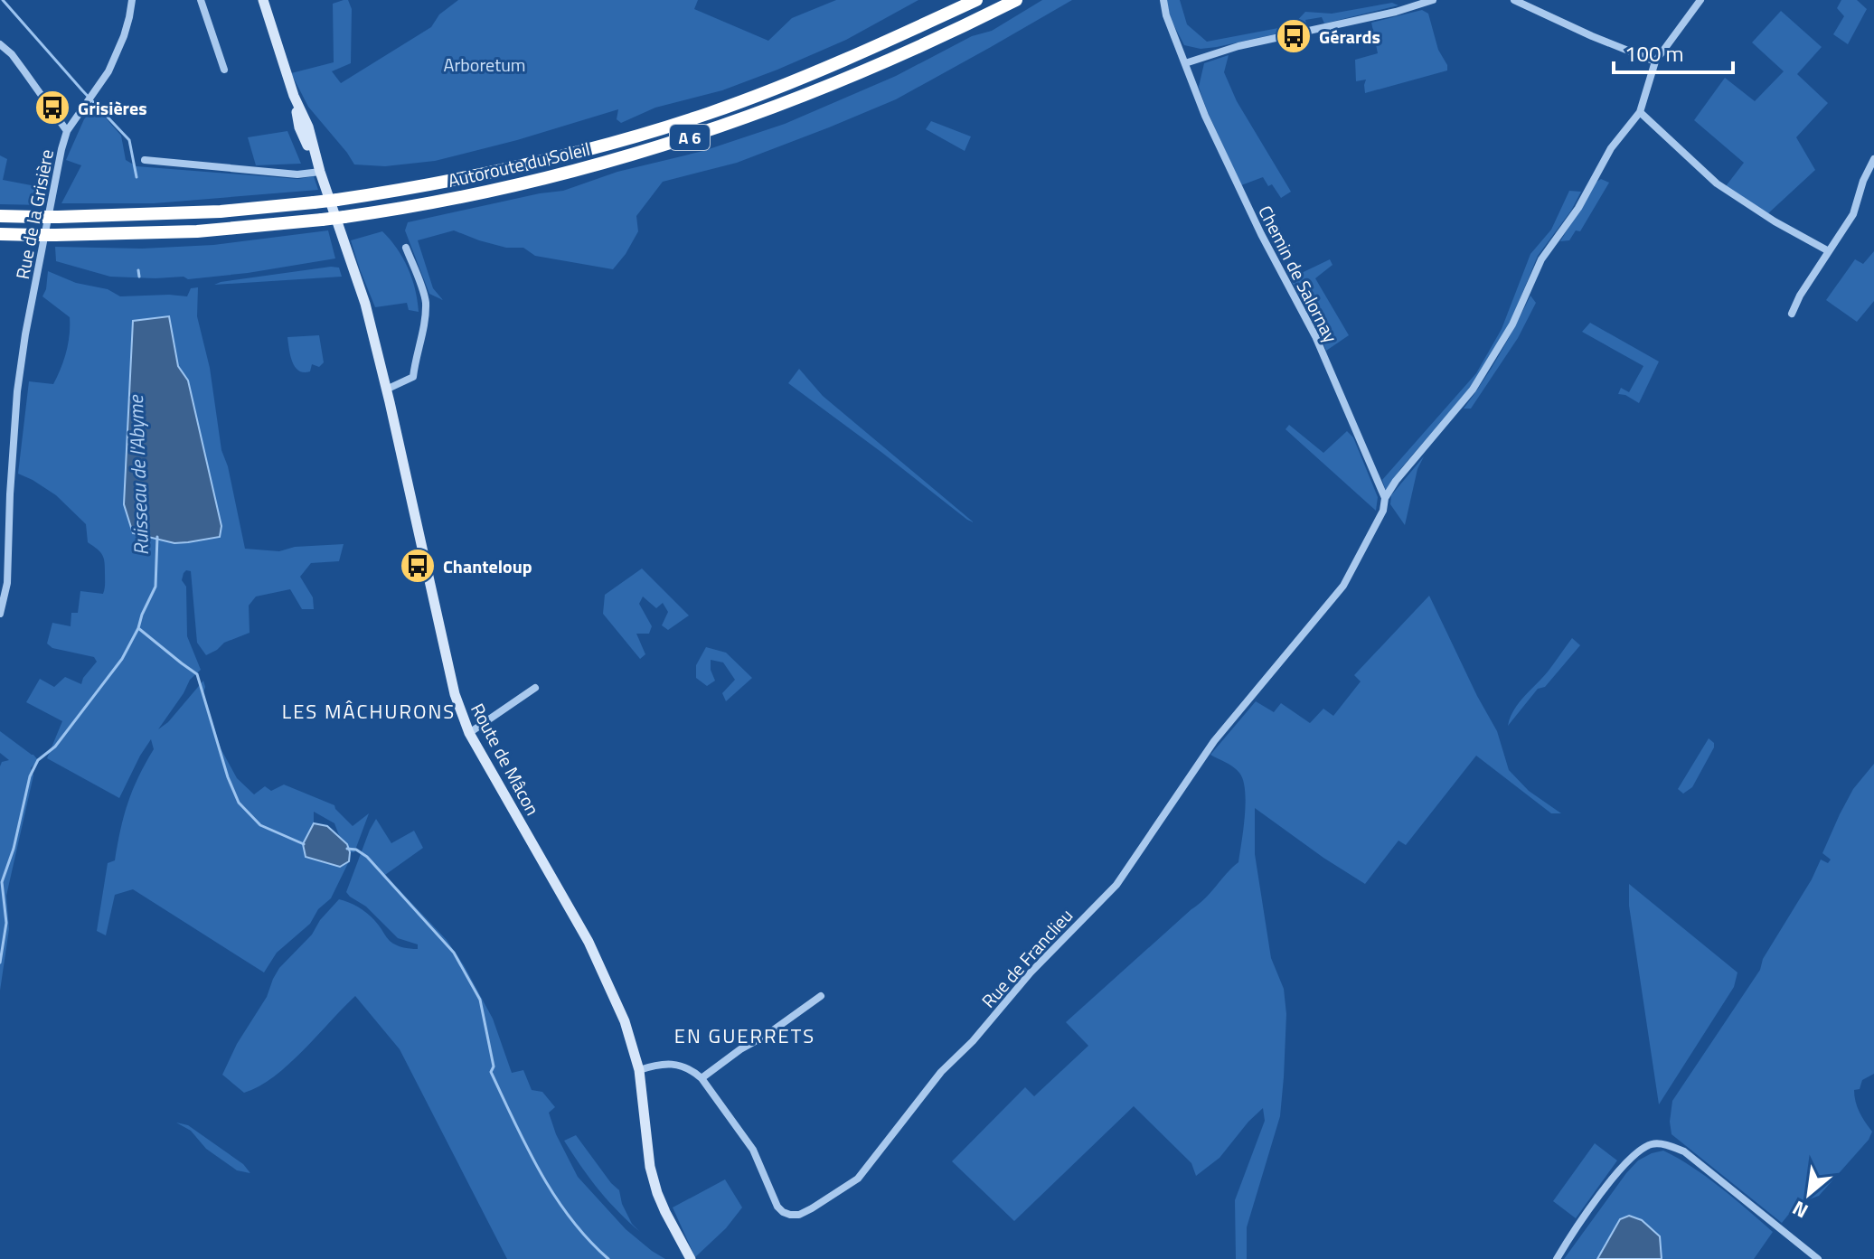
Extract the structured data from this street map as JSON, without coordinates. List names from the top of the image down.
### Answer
{
  "streets": {
    "highway": ["A 6", "Autoroute du Soleil"],
    "street": [
      "Rue de la Grisière",
      "Chemin de Salornay",
      "Route de Mâcon",
      "Rue de Franclieu"
    ]
  },
  "crossings": [
    ["Autoroute du Soleil", "Route de Mâcon"],
    ["Chemin de Salornay", "Rue de Franclieu"],
    ["Route de Mâcon", "Rue de Franclieu"]
  ],
  "districts": ["LES MÂCHURONS", "EN GUERRETS"],
  "water": ["Ruisseau de l'Abyme"],
  "parks": ["Arboretum"],
  "places": {
    "bus stop": ["Gérards", "Grisières", "Chanteloup"]
  },
  "scale_bar": "100 m",
  "north": "bottom left"
}
